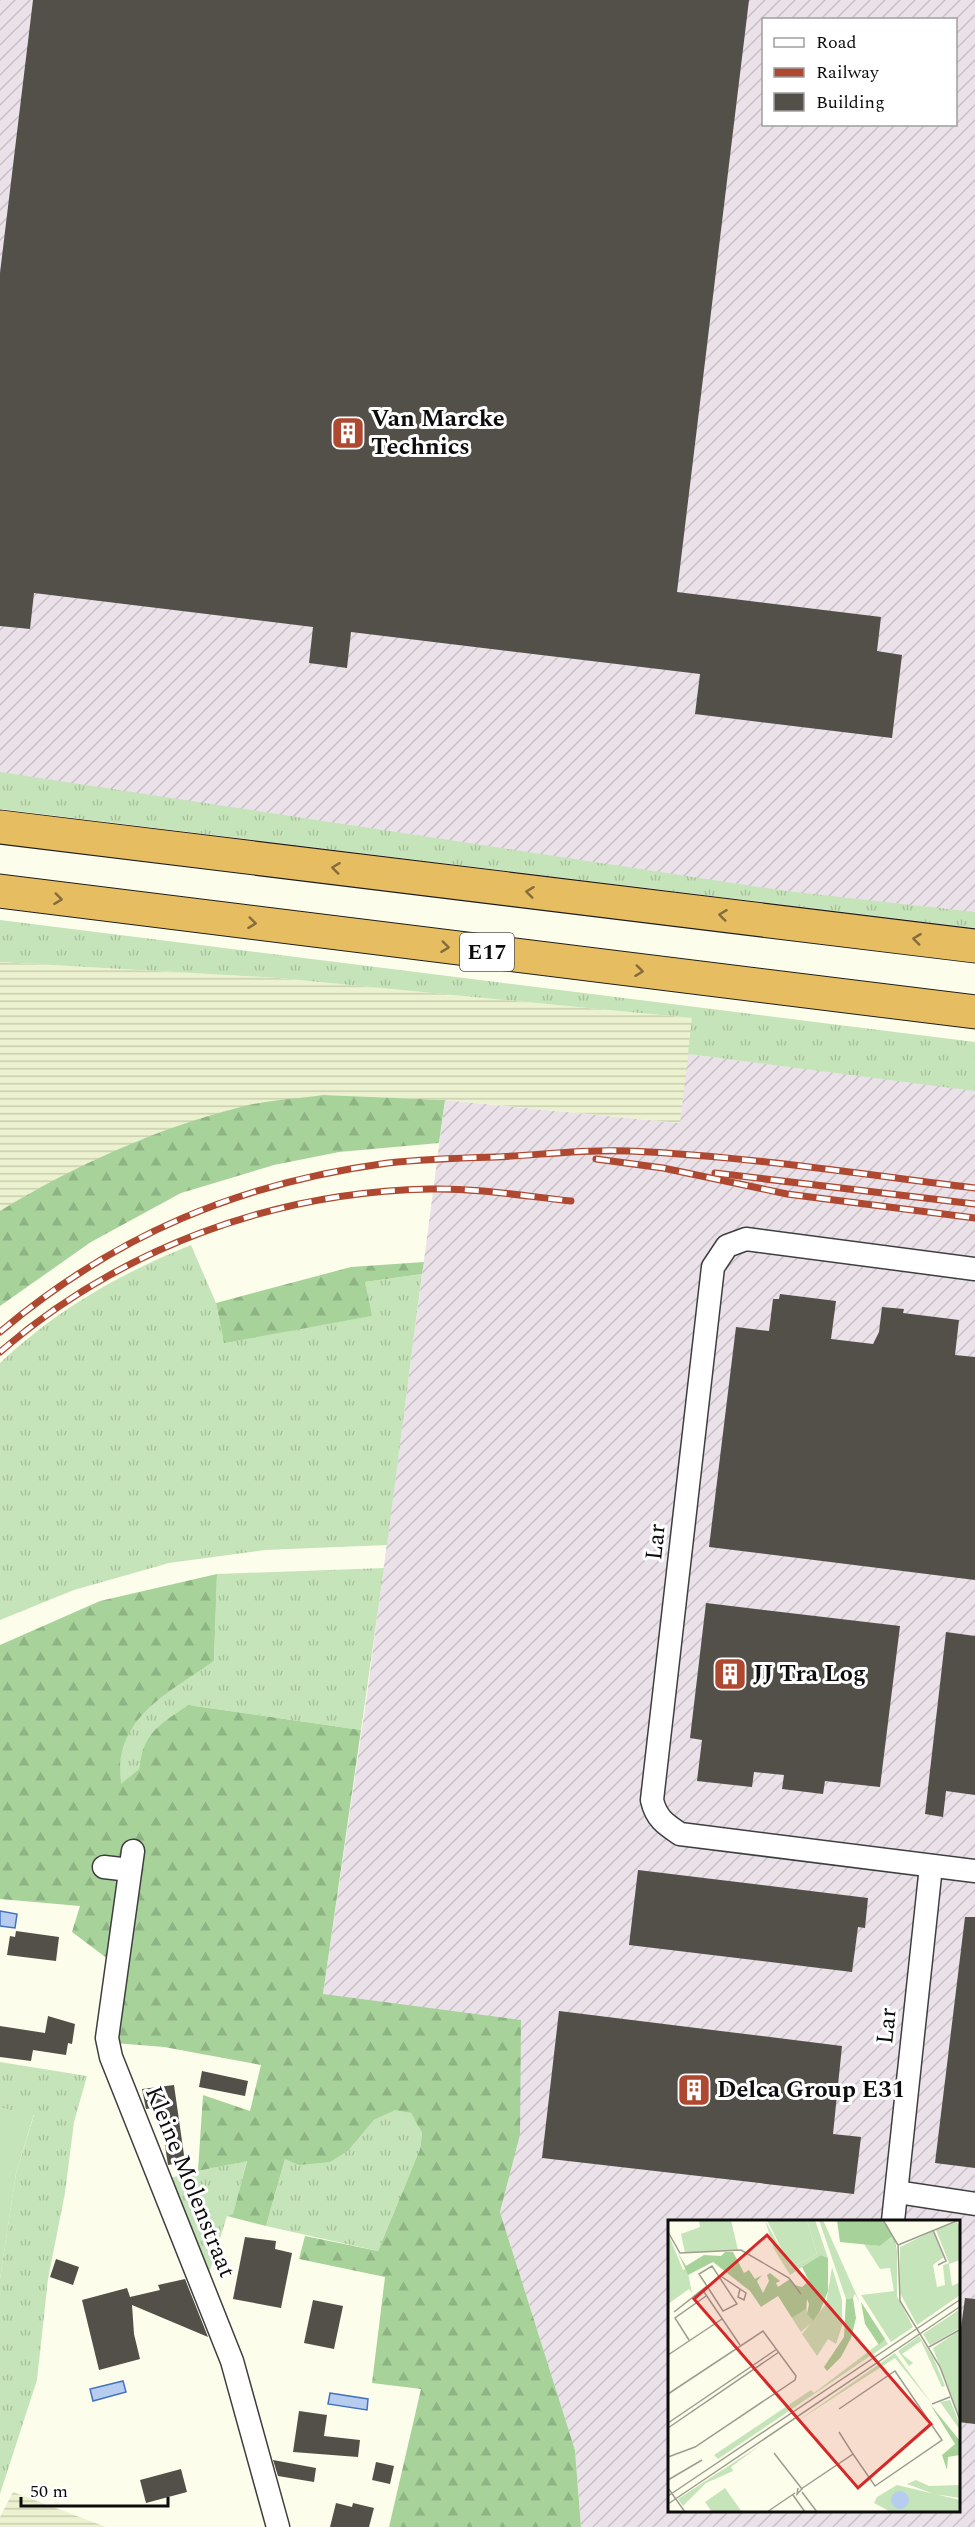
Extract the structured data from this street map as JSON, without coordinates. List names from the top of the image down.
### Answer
{
  "streets": {
    "highway": ["E17"],
    "street": ["Lar", "Kleine Molenstraat"]
  },
  "places": {
    "building": ["Van Marcke Technics", "JJ Tra Log", "Delca Group E31"]
  },
  "legend": ["Road", "Railway", "Building"],
  "scale_bar": "50 m"
}
